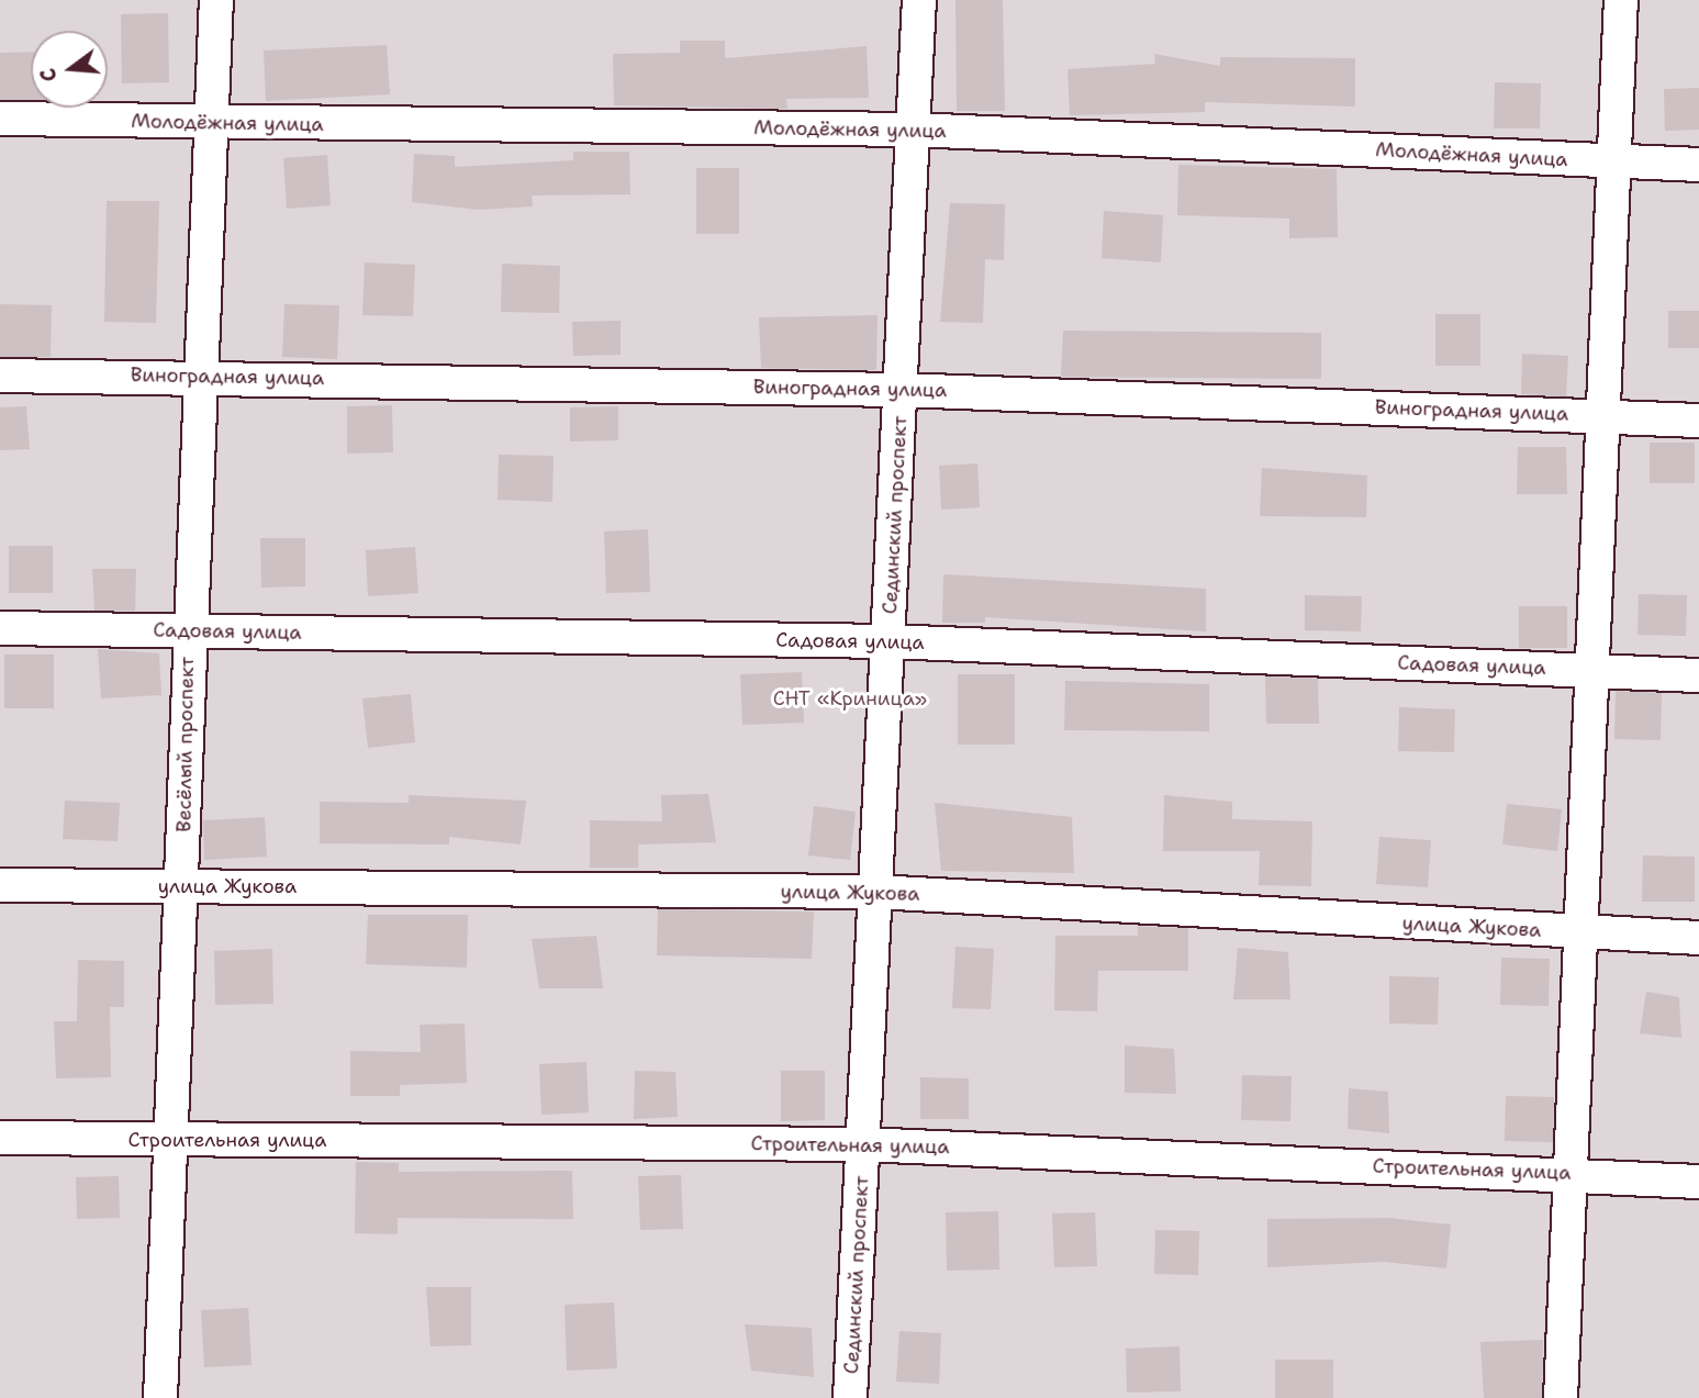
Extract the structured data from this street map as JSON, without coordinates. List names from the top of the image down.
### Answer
{
  "streets": {
    "street": [
      "Молодёжная улица",
      "Виноградная улица",
      "Сединский проспект",
      "Садовая улица",
      "Весёлый проспект",
      "улица Жукова",
      "Строительная улица"
    ]
  },
  "crossings": [
    ["Молодёжная улица", "Сединский проспект"],
    ["Молодёжная улица", "Весёлый проспект"],
    ["Виноградная улица", "Сединский проспект"],
    ["Виноградная улица", "Весёлый проспект"],
    ["Сединский проспект", "Садовая улица"],
    ["Сединский проспект", "улица Жукова"],
    ["Сединский проспект", "Строительная улица"],
    ["Садовая улица", "Весёлый проспект"],
    ["Весёлый проспект", "улица Жукова"],
    ["Весёлый проспект", "Строительная улица"]
  ],
  "parks": ["СНТ «Криница»"],
  "north": "left"
}
